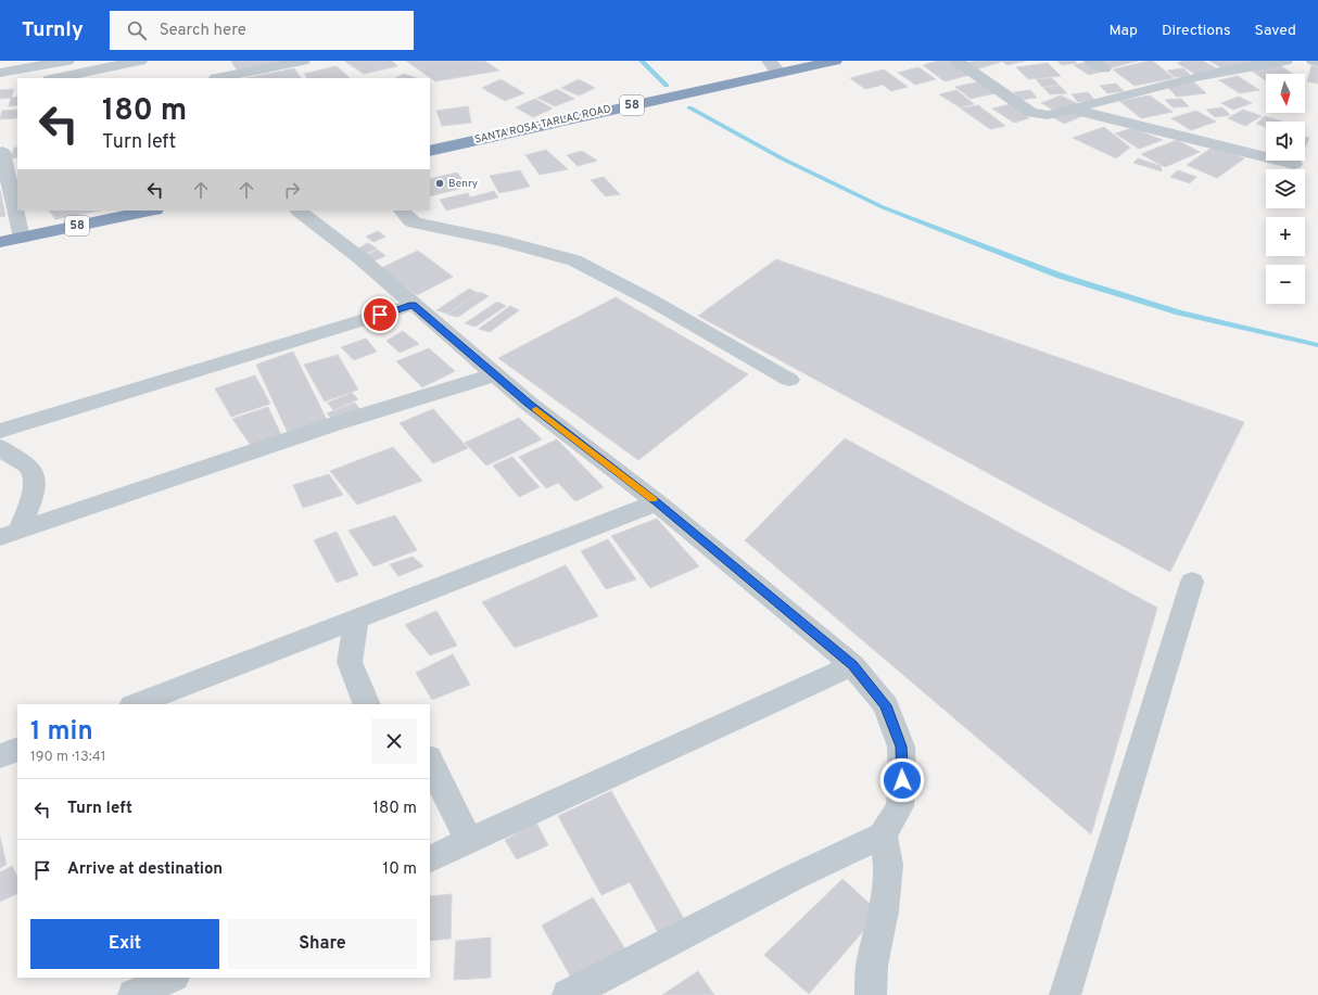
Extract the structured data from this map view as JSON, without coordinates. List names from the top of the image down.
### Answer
{
  "streets": {
    "highway": ["58", "SANTA ROSA-TARLAC ROAD"]
  },
  "places": ["Benry"],
  "north": "bottom",
  "page": {
    "header": "Turnly",
    "search": "Search here",
    "nav": ["Map", "Directions", "Saved"],
    "map_buttons": ["+", "−"],
    "turn": ["180 m", "Turn left"],
    "heading": ["1 min", "190 m · 13:41"],
    "list": [
      {
        "name": "Turn left",
        "value": "180 m"
      },
      {
        "name": "Arrive at destination",
        "value": "10 m"
      }
    ],
    "buttons": ["Exit", "Share"]
  }
}
